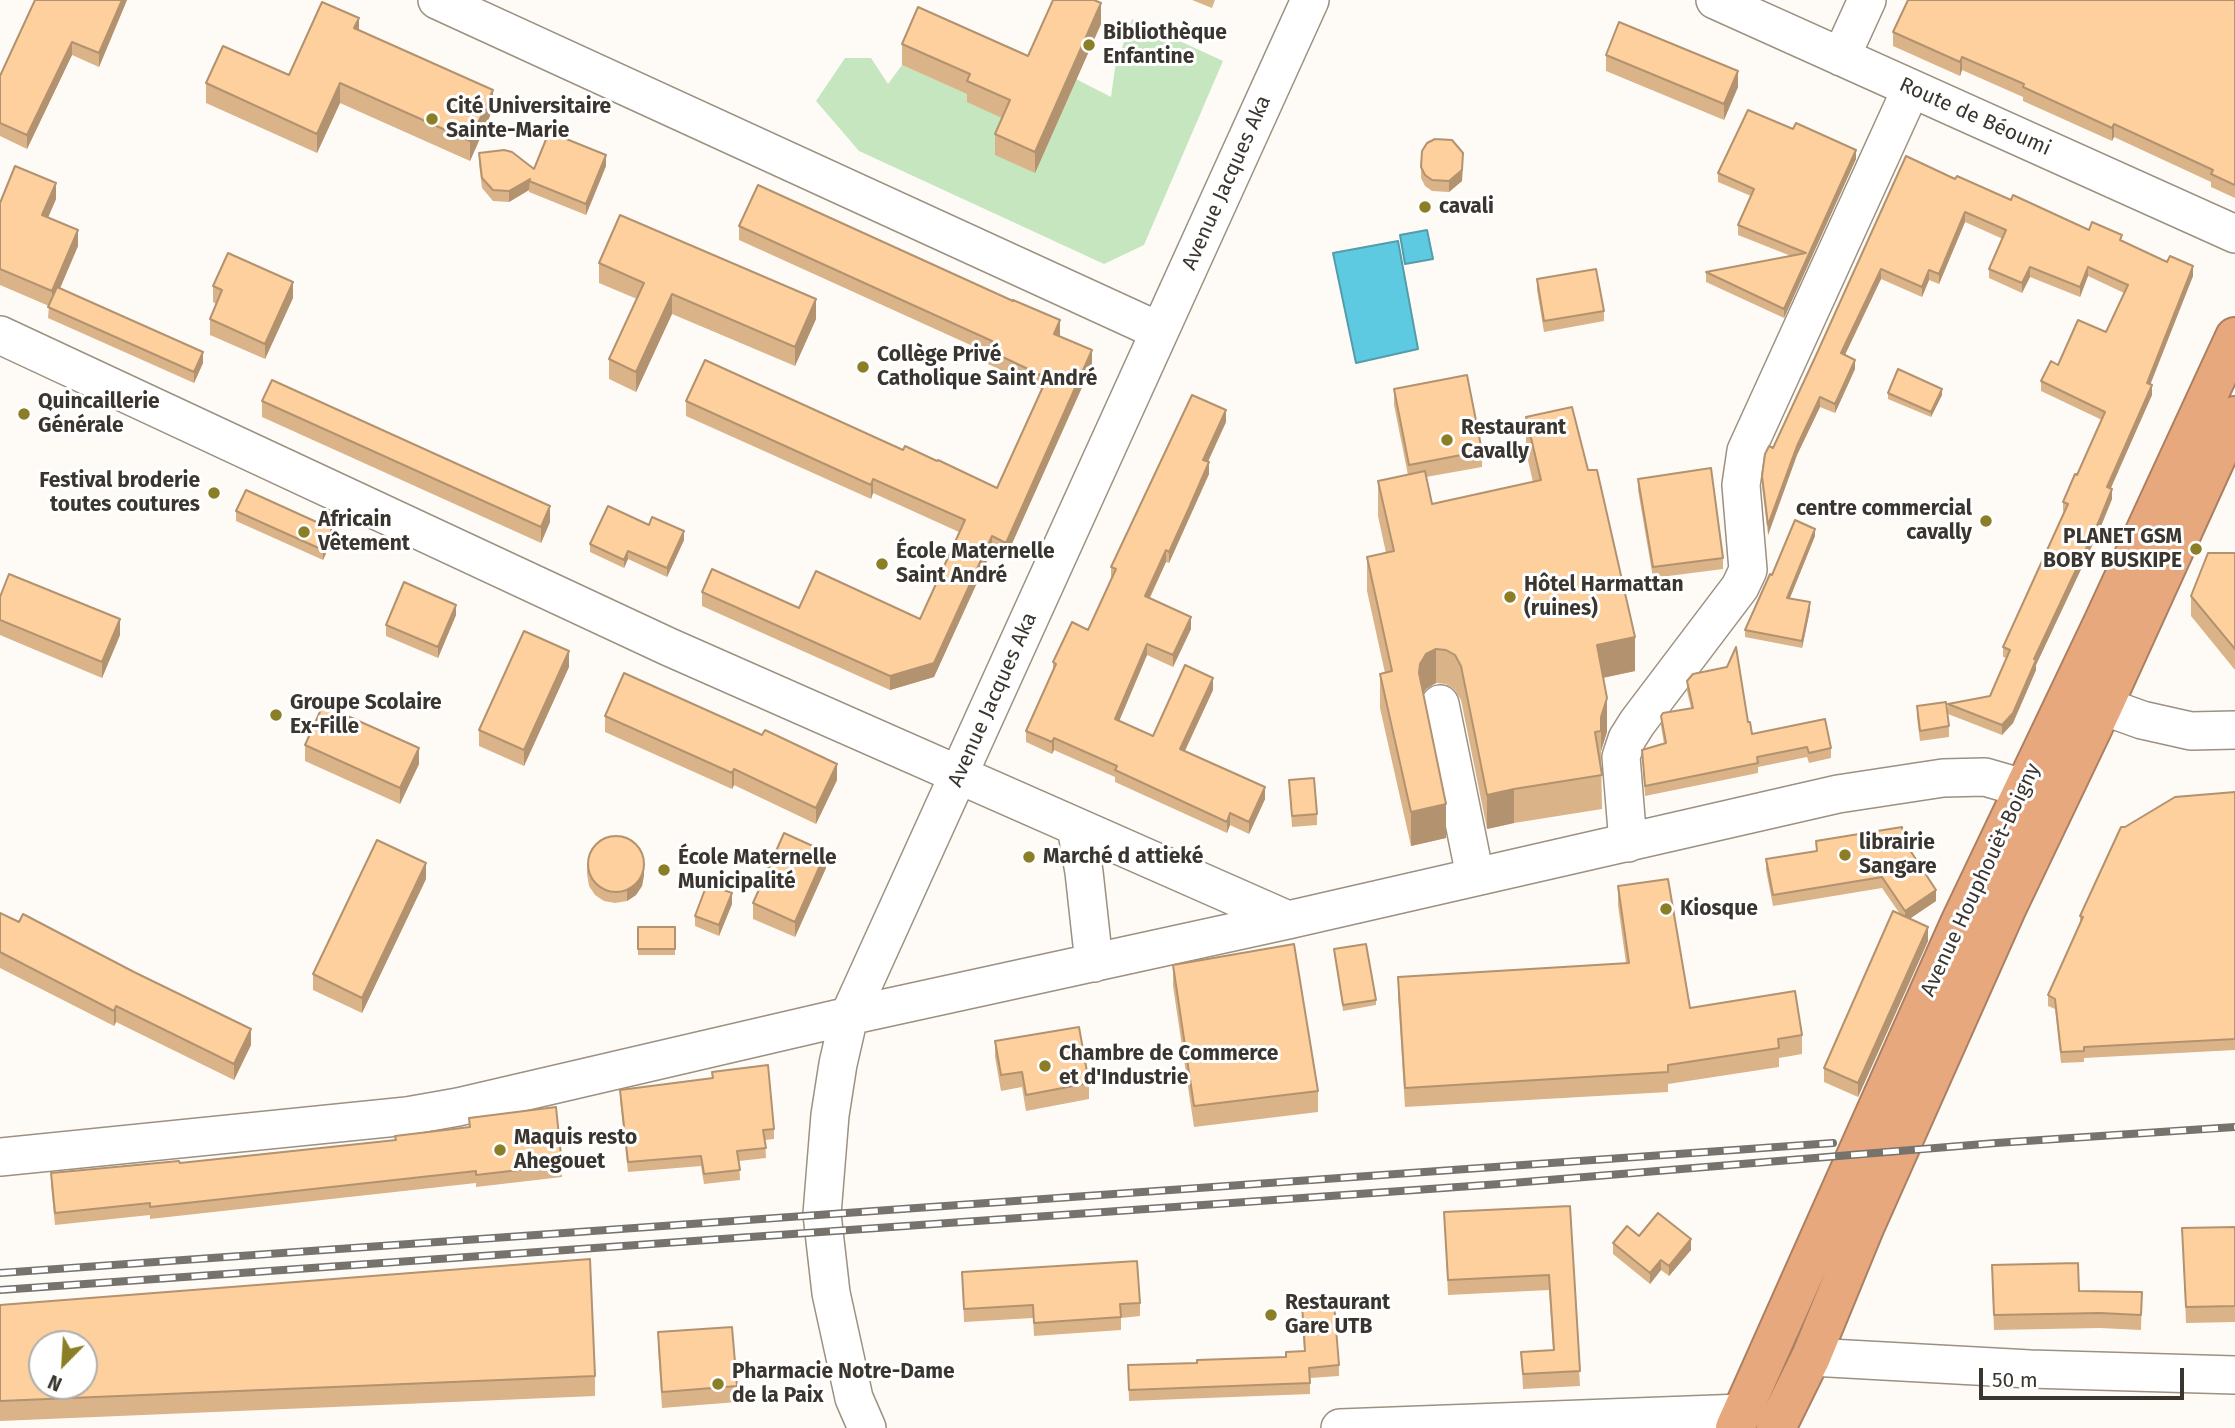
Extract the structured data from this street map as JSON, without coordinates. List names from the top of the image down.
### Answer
{
  "streets": {
    "highway": ["Avenue Houphouët-Boigny"],
    "street": ["Route de Béoumi", "Avenue Jacques Aka"]
  },
  "places": [
    "Bibliothèque Enfantine",
    "Cité Universitaire Sainte-Marie",
    "cavali",
    "Collège Privé Catholique Saint André",
    "Quincaillerie Générale",
    "Restaurant Cavally",
    "Festival broderie toutes coutures",
    "centre commercial cavally",
    "Africain Vêtement",
    "PLANET GSM BOBY BUSKIPE",
    "École Maternelle Saint André",
    "Hôtel Harmattan (ruines)",
    "Groupe Scolaire Ex-Fille",
    "librairie Sangare",
    "Marché d attieké",
    "École Maternelle Municipalité",
    "Kiosque",
    "Chambre de Commerce et d'Industrie",
    "Maquis resto Ahegouet",
    "Restaurant Gare UTB",
    "Pharmacie Notre-Dame de la Paix"
  ],
  "scale_bar": "50 m",
  "north": "bottom left"
}
